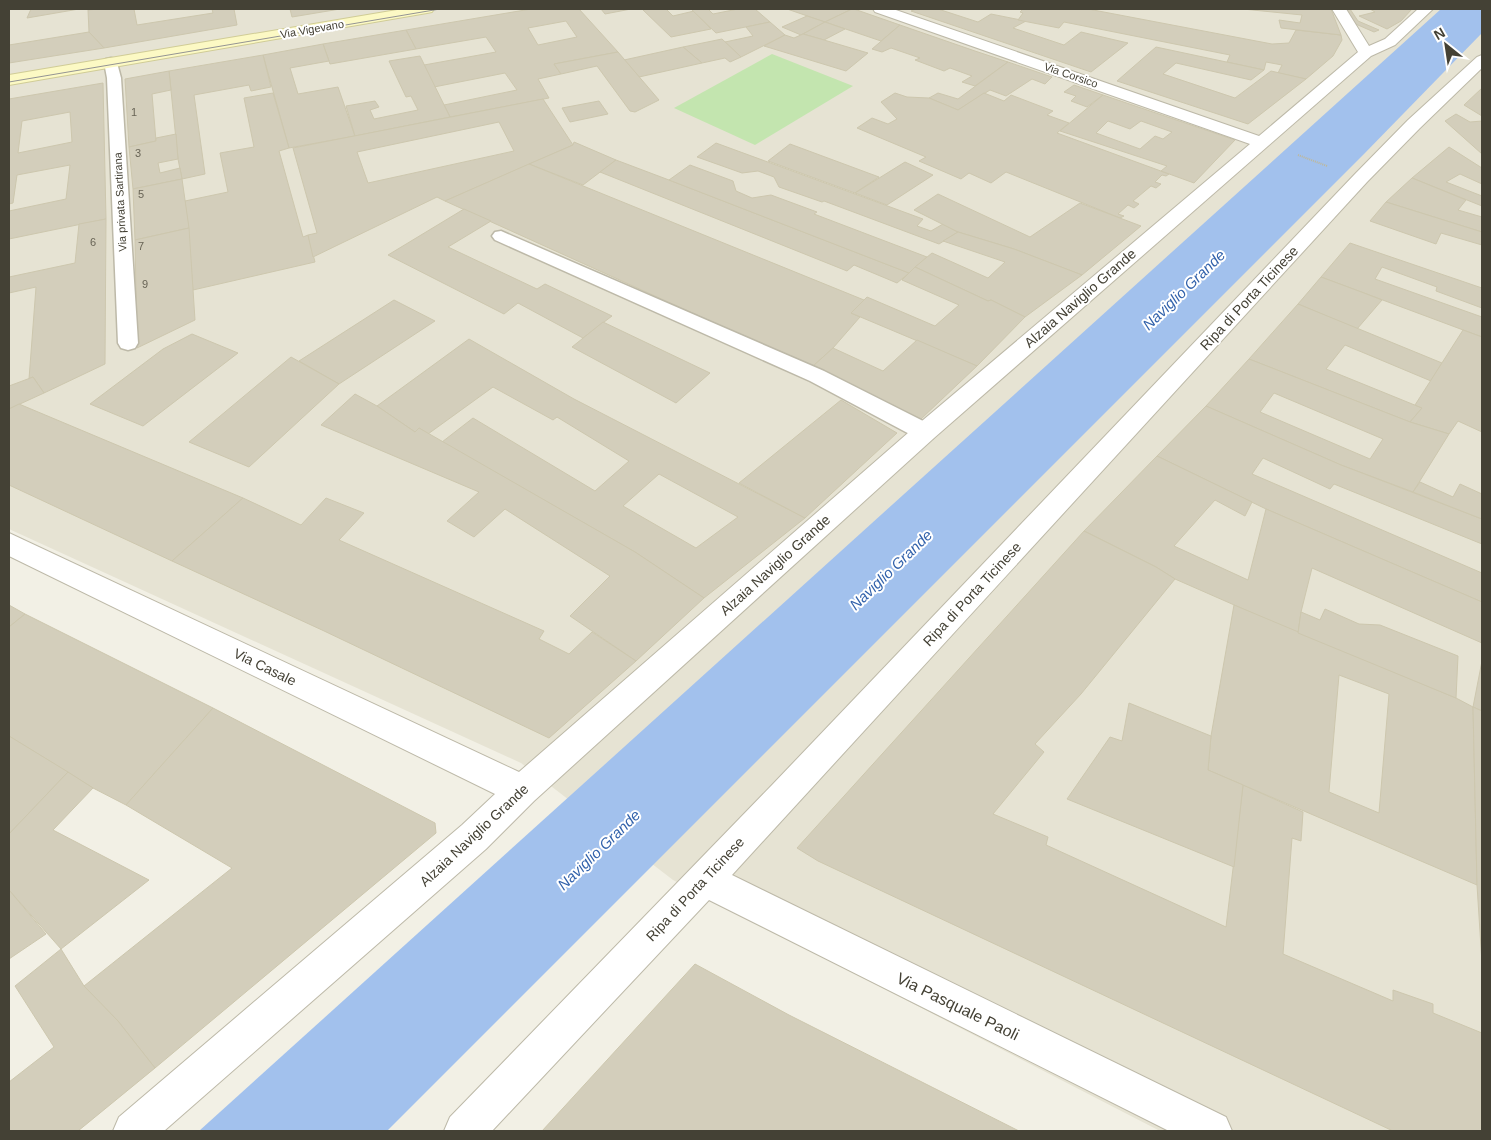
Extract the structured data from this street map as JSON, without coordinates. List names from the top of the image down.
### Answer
{
  "streets": {
    "street": [
      "Via Vigevano",
      "Via Corsico",
      "Alzaia Naviglio Grande",
      "Ripa di Porta Ticinese",
      "Via Casale",
      "Via Pasquale Paoli"
    ],
    "lane": ["Via privata Sartirana"]
  },
  "crossings": [
    ["Via Vigevano", "Via privata Sartirana"],
    ["Via Corsico", "Alzaia Naviglio Grande"],
    ["Alzaia Naviglio Grande", "Via Casale"],
    ["Ripa di Porta Ticinese", "Via Pasquale Paoli"]
  ],
  "water": ["Naviglio Grande"],
  "house_numbers": [
    "1",
    "3",
    "5",
    "6",
    "7",
    "9"
  ],
  "north": "top left"
}
